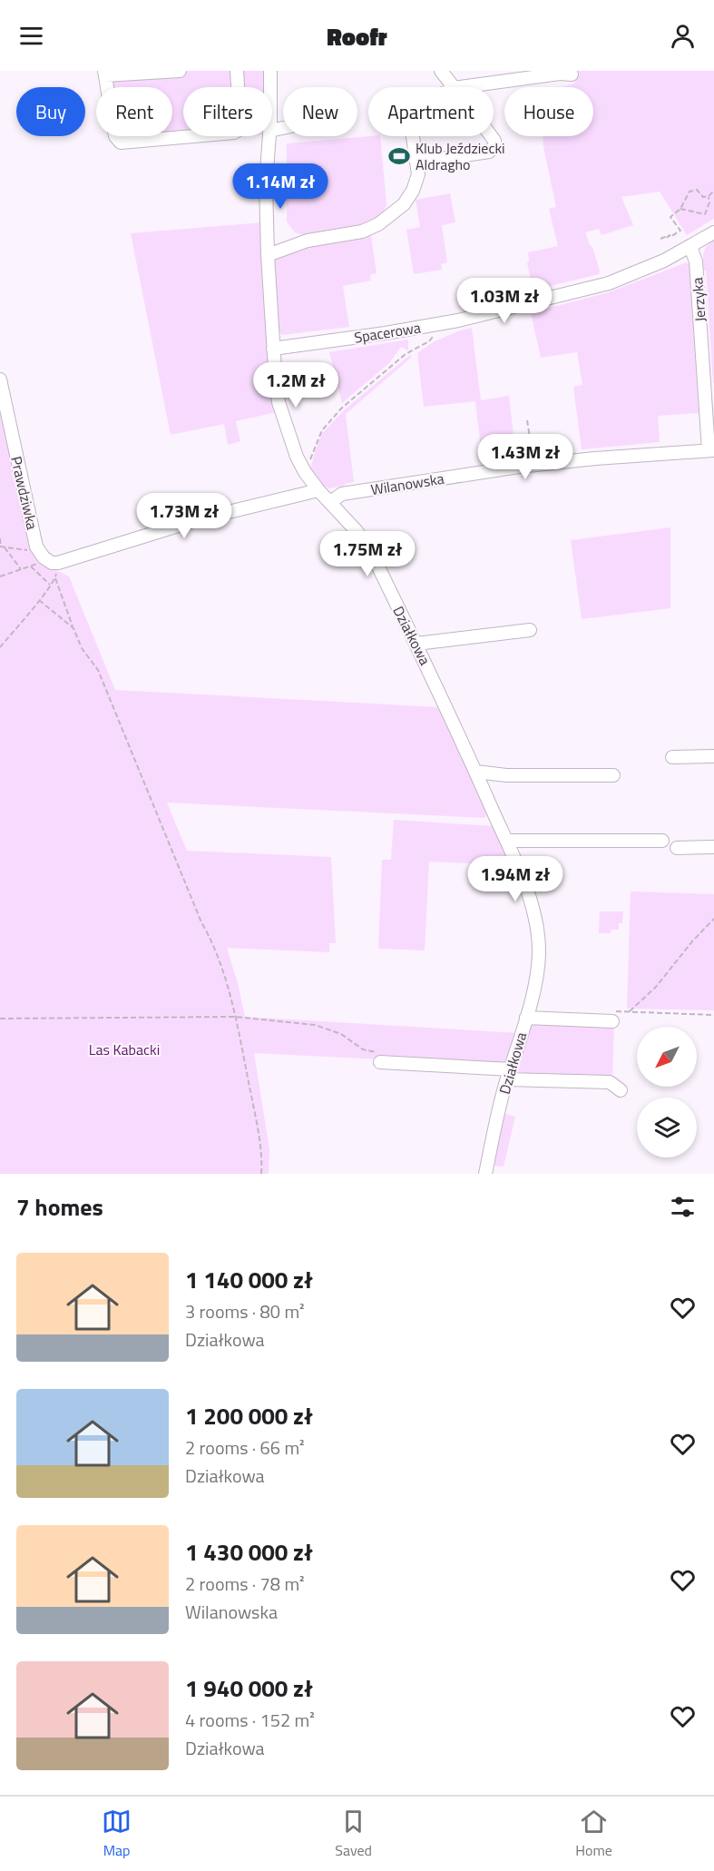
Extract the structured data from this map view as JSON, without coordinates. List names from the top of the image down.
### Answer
{
  "streets": {
    "street": [
      "Jerzyka",
      "Spacerowa",
      "Wilanowska",
      "Prawdziwka",
      "Działkowa"
    ]
  },
  "crossings": [
    ["Jerzyka", "Spacerowa"],
    ["Jerzyka", "Wilanowska"],
    ["Spacerowa", "Działkowa"],
    ["Wilanowska", "Działkowa"]
  ],
  "parks": ["Las Kabacki"],
  "places": {
    "sports": ["Klub Jeździecki Aldragho"]
  },
  "north": "bottom left",
  "page": {
    "header": "Roofr",
    "chip": [
      "Buy",
      "Rent",
      "Filters",
      "New",
      "Apartment",
      "House"
    ],
    "price": [
      "1.14M zł",
      "1.03M zł",
      "1.2M zł",
      "1.43M zł",
      "1.73M zł",
      "1.75M zł",
      "1.94M zł"
    ],
    "heading": "7 homes",
    "list": [
      {
        "name": "1 140 000 zł",
        "note": "3 rooms · 80 m² · Działkowa"
      },
      {
        "name": "1 200 000 zł",
        "note": "2 rooms · 66 m² · Działkowa"
      },
      {
        "name": "1 430 000 zł",
        "note": "2 rooms · 78 m² · Wilanowska"
      },
      {
        "name": "1 940 000 zł",
        "note": "4 rooms · 152 m² · Działkowa"
      }
    ],
    "tabs": ["Map", "Saved", "Home"]
  }
}
